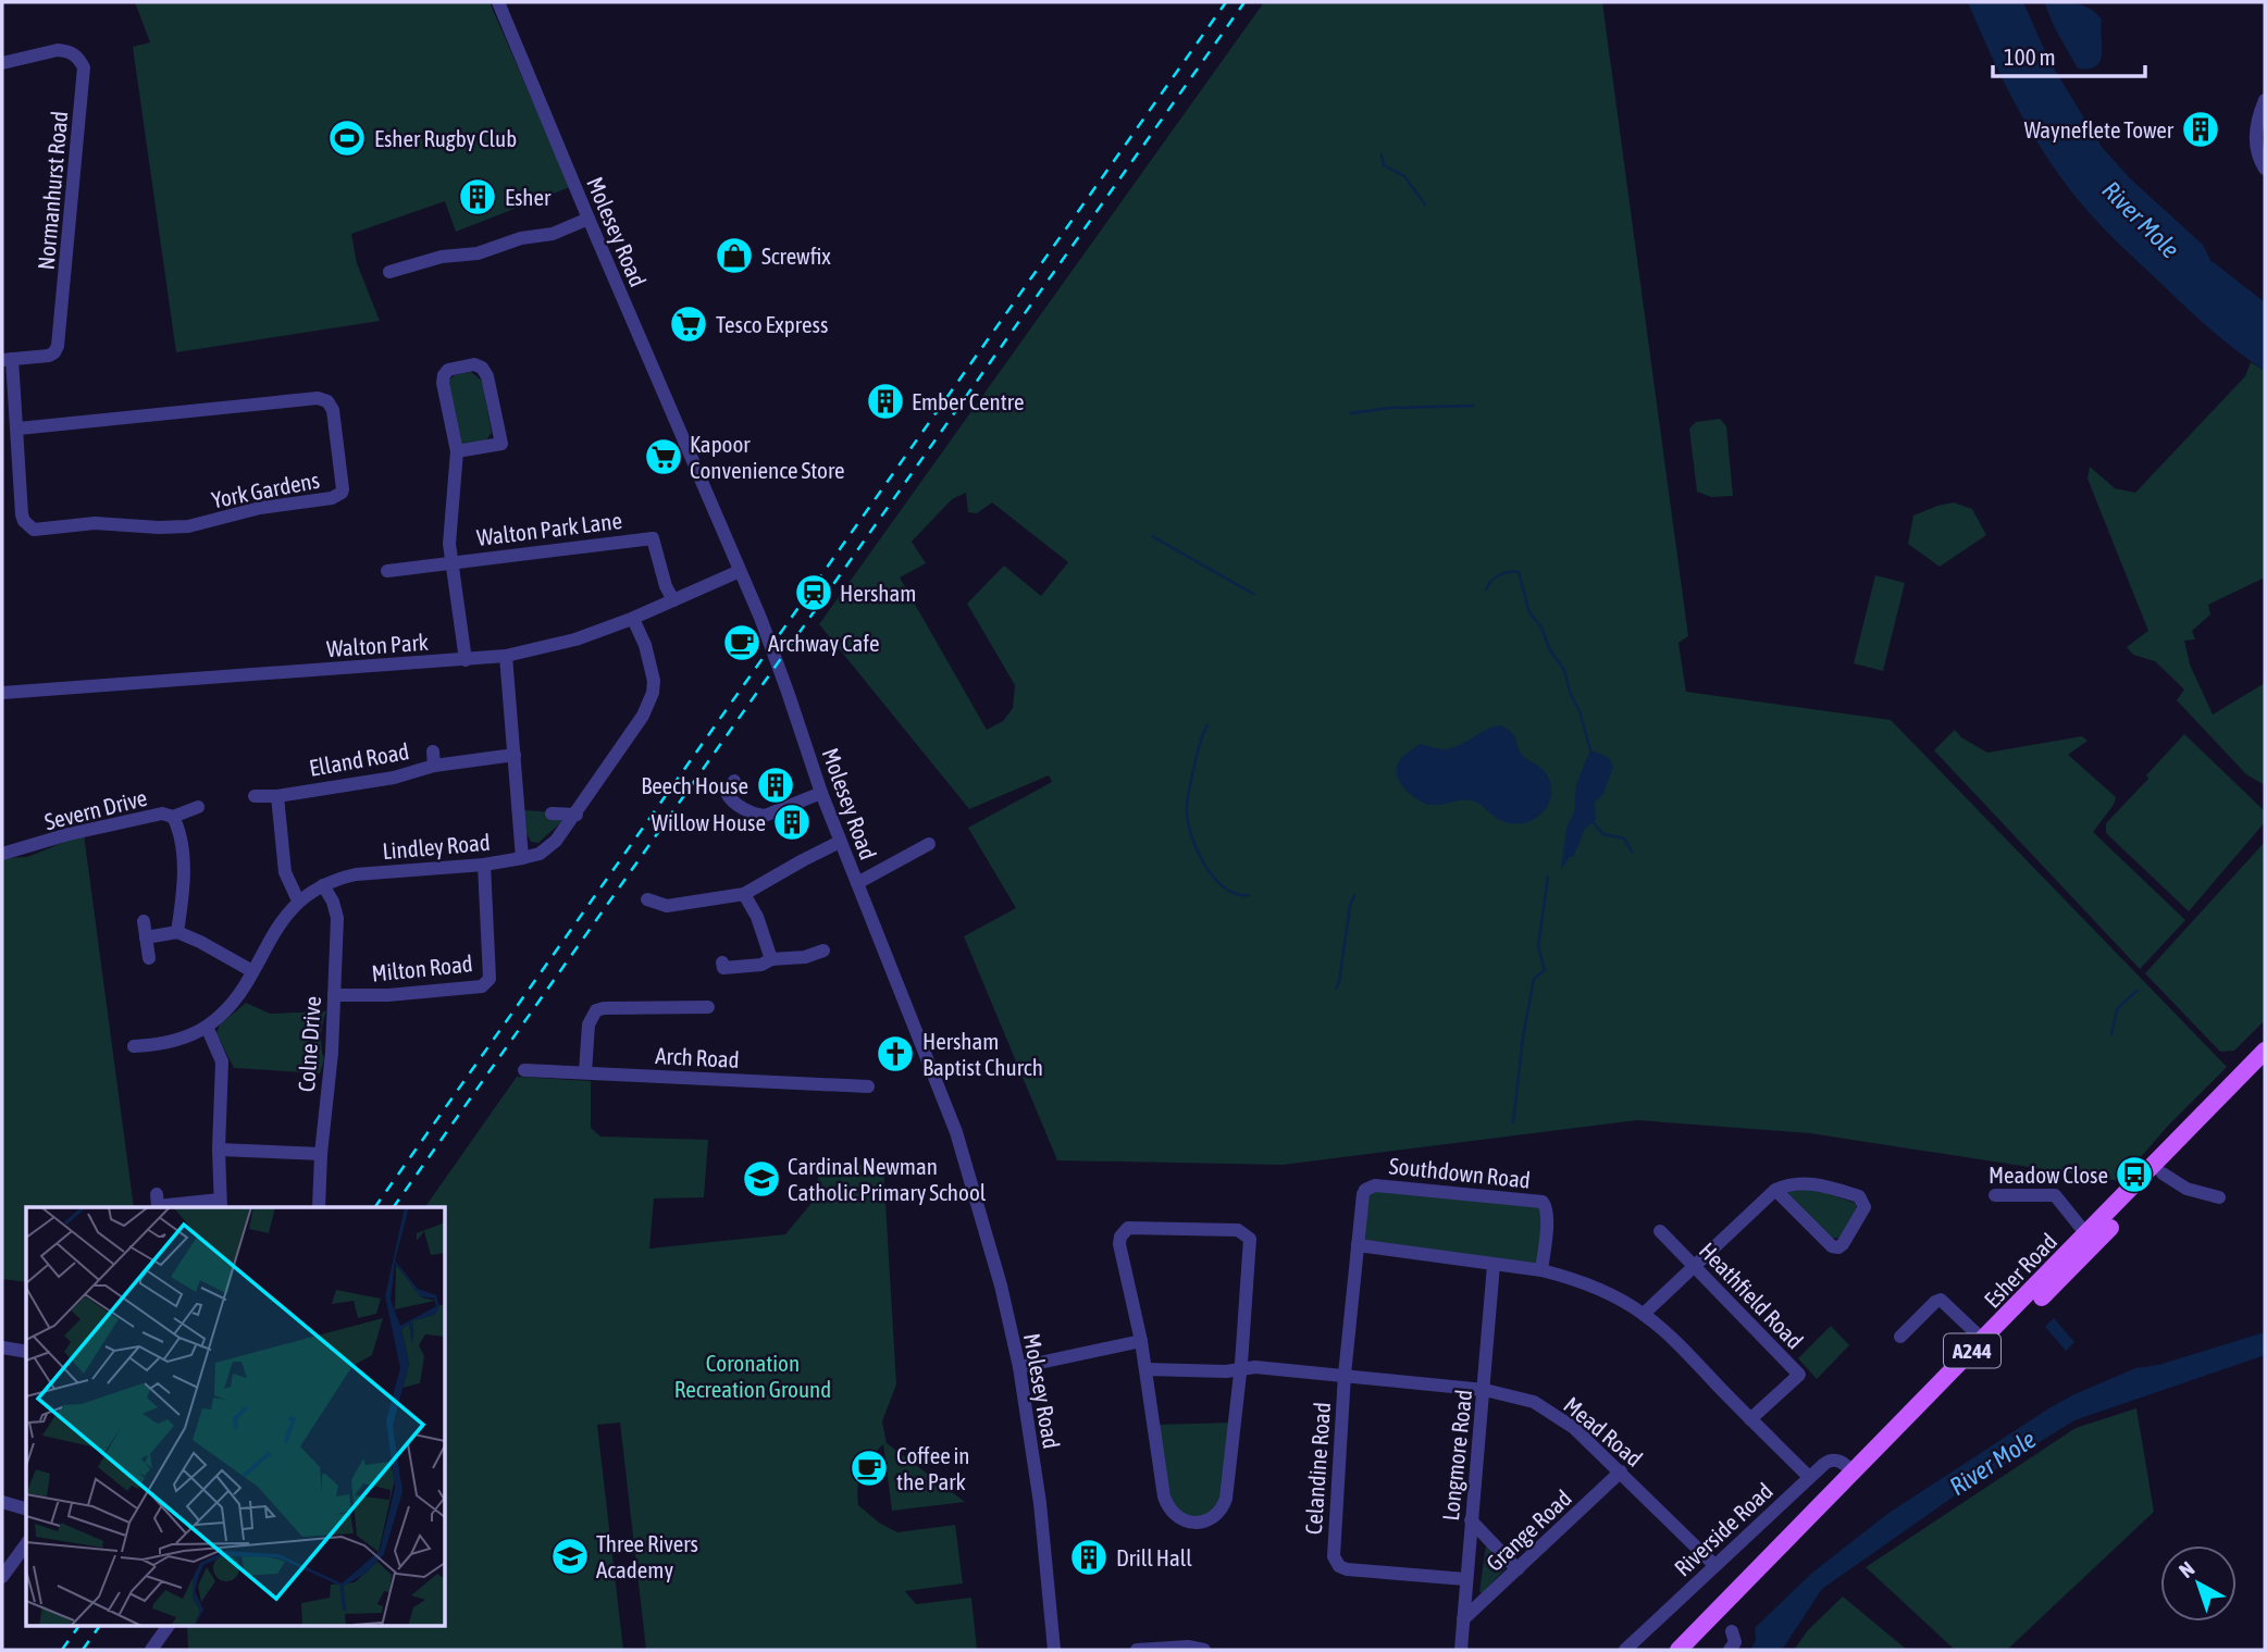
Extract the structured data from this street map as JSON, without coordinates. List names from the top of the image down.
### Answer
{
  "streets": {
    "main road": ["Esher Road", "A244"],
    "street": [
      "Normanhurst Road",
      "Molesey Road",
      "York Gardens",
      "Walton Park Lane",
      "Walton Park",
      "Elland Road",
      "Severn Drive",
      "Lindley Road",
      "Milton Road",
      "Colne Drive",
      "Arch Road",
      "Southdown Road",
      "Heathfield Road",
      "Mead Road",
      "Longmore Road",
      "Celandine Road",
      "Riverside Road",
      "Grange Road"
    ]
  },
  "crossings": [
    ["Normanhurst Road", "York Gardens"],
    ["Molesey Road", "Walton Park"],
    ["Walton Park Lane", "Walton Park"],
    ["Walton Park", "Lindley Road"],
    ["Lindley Road", "Milton Road"],
    ["Lindley Road", "Colne Drive"],
    ["Milton Road", "Colne Drive"],
    ["Southdown Road", "Celandine Road"],
    ["Esher Road", "Riverside Road"],
    ["Mead Road", "Longmore Road"],
    ["Mead Road", "Celandine Road"],
    ["Mead Road", "Riverside Road"],
    ["Mead Road", "Grange Road"],
    ["Longmore Road", "Celandine Road"],
    ["Longmore Road", "Grange Road"]
  ],
  "water": ["River Mole"],
  "parks": ["Coronation Recreation Ground"],
  "places": {
    "building": [
      "Wayneflete Tower",
      "Esher",
      "Ember Centre",
      "Beech House",
      "Willow House",
      "Drill Hall"
    ],
    "sports": ["Esher Rugby Club"],
    "shop": ["Screwfix"],
    "supermarket": ["Tesco Express", "Kapoor Convenience Store"],
    "station": ["Hersham"],
    "cafe": ["Archway Cafe", "Coffee in the Park"],
    "church": ["Hersham Baptist Church"],
    "bus stop": ["Meadow Close"],
    "school or university": ["Cardinal Newman Catholic Primary School", "Three Rivers Academy"]
  },
  "scale_bar": "100 m",
  "north": "top left"
}
